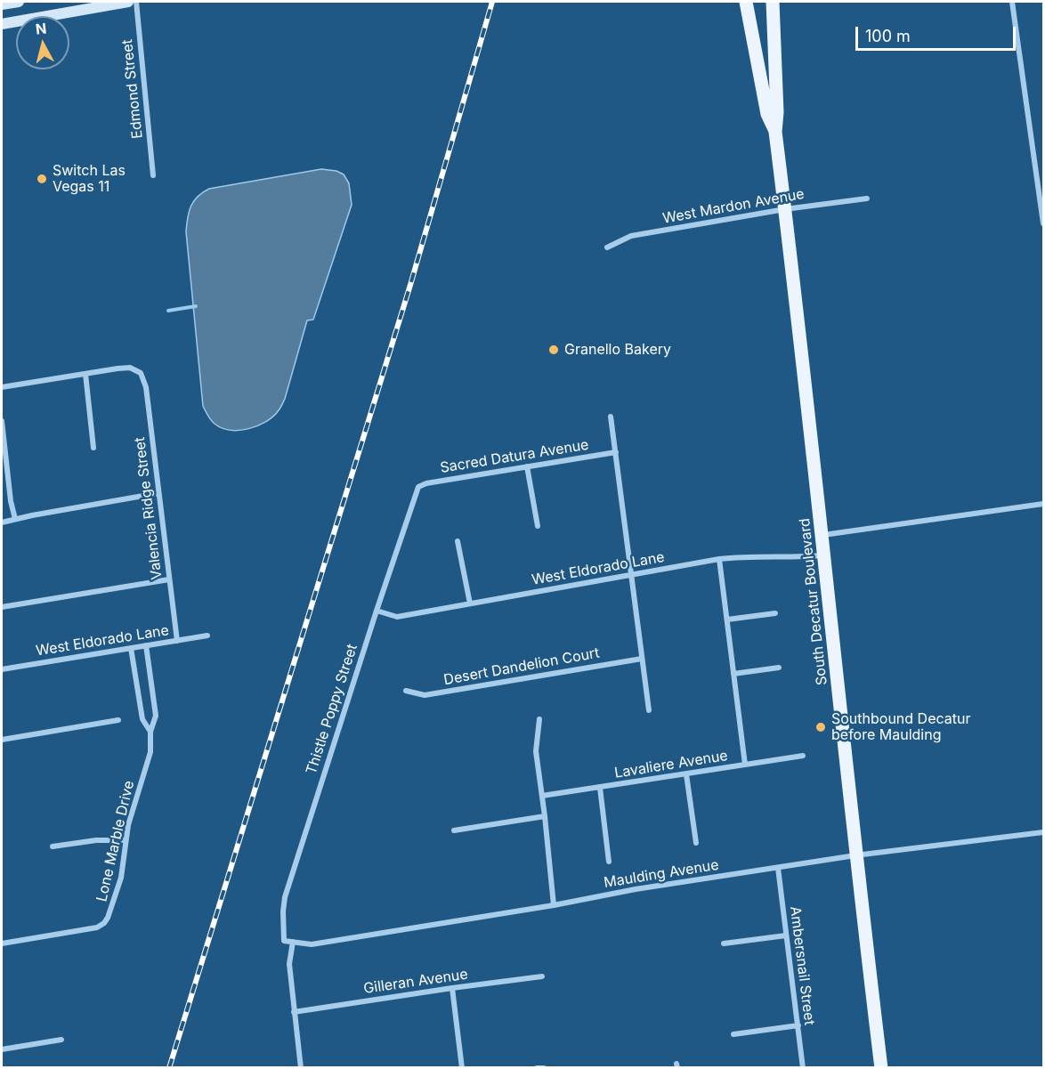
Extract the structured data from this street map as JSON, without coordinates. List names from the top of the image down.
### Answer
{
  "streets": {
    "main road": ["South Decatur Boulevard"],
    "street": [
      "Edmond Street",
      "West Mardon Avenue",
      "Sacred Datura Avenue",
      "Valencia Ridge Street",
      "West Eldorado Lane",
      "Desert Dandelion Court",
      "Thistle Poppy Street",
      "Lavaliere Avenue",
      "Lone Marble Drive",
      "Maulding Avenue",
      "Ambersnail Street",
      "Gilleran Avenue"
    ]
  },
  "crossings": [
    ["West Mardon Avenue", "South Decatur Boulevard"],
    ["Sacred Datura Avenue", "Thistle Poppy Street"],
    ["Valencia Ridge Street", "West Eldorado Lane"],
    ["West Eldorado Lane", "South Decatur Boulevard"],
    ["West Eldorado Lane", "Thistle Poppy Street"],
    ["West Eldorado Lane", "Lone Marble Drive"],
    ["South Decatur Boulevard", "Maulding Avenue"],
    ["Thistle Poppy Street", "Maulding Avenue"],
    ["Maulding Avenue", "Ambersnail Street"]
  ],
  "places": ["Switch Las Vegas 11", "Granello Bakery", "Southbound Decatur before Maulding"],
  "scale_bar": "100 m",
  "north": "top"
}
